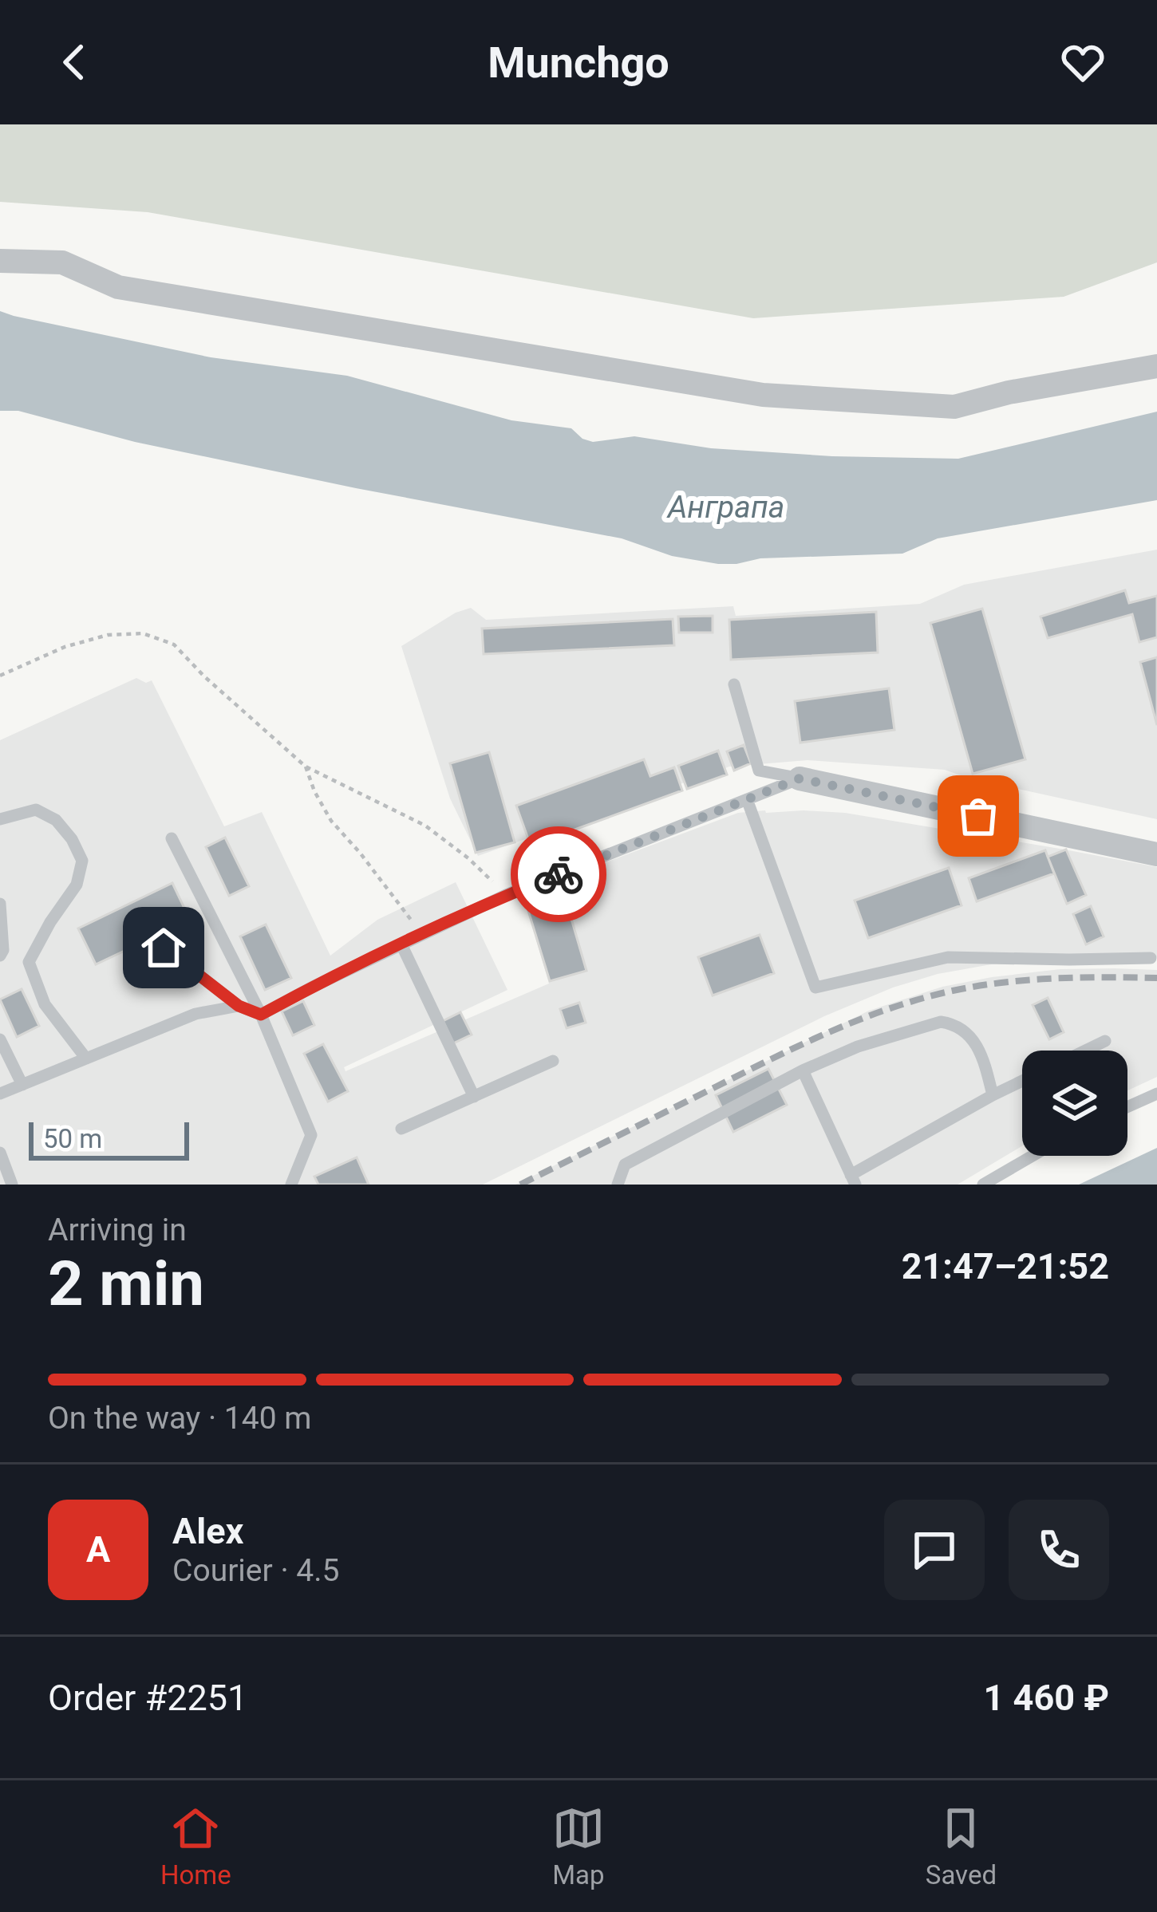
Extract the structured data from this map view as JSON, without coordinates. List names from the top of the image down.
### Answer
{
  "water": ["Анграпа"],
  "scale_bar": "50 m",
  "page": {
    "header": "Munchgo",
    "scale": "50 m",
    "heading": ["2 min", "Arriving in", "21:47–21:52"],
    "panel": [
      "Alex",
      "Courier · 4.5",
      "Order #2251",
      "1 460 ₽"
    ],
    "bar": "On the way · 140 m",
    "round": "A",
    "tabs": ["Home", "Map", "Saved"]
  }
}
